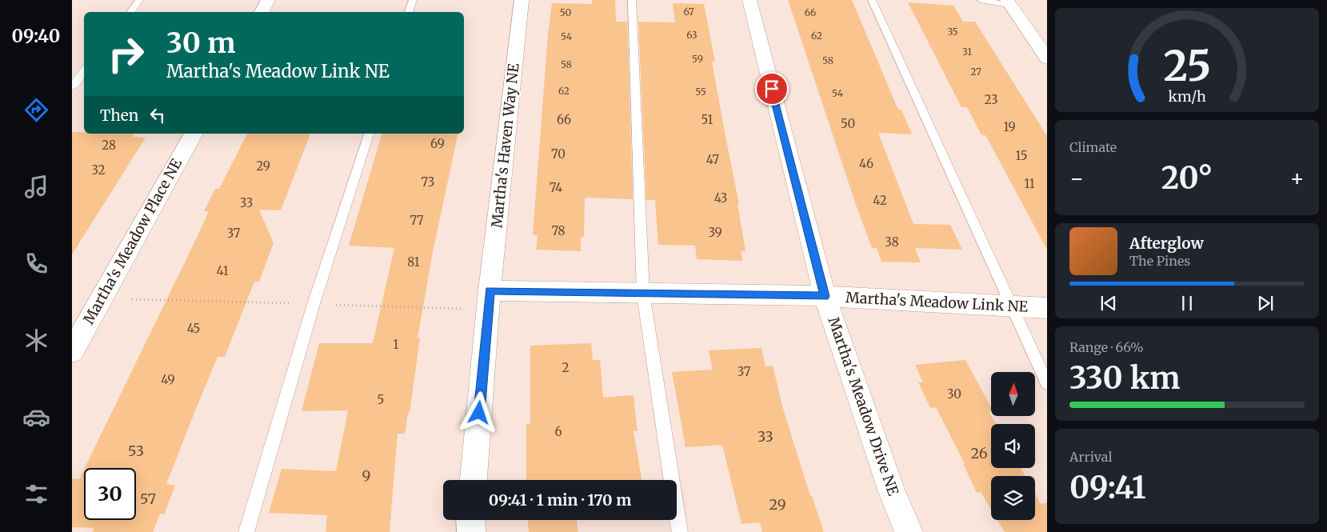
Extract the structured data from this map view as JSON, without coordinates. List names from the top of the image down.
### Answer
{
  "streets": {
    "street": [
      "Martha's Haven Way NE",
      "Martha's Meadow Place NE",
      "Martha's Meadow Link NE",
      "Martha's Meadow Drive NE"
    ]
  },
  "crossings": [
    ["Martha's Haven Way NE", "Martha's Meadow Link NE"],
    ["Martha's Meadow Link NE", "Martha's Meadow Drive NE"]
  ],
  "house_numbers": [
    "67",
    "50",
    "66",
    "35",
    "63",
    "62",
    "54",
    "31",
    "59",
    "58",
    "58",
    "27",
    "62",
    "55",
    "54",
    "23",
    "66",
    "51",
    "50",
    "19",
    "69",
    "28",
    "70",
    "15",
    "47",
    "46",
    "29",
    "32",
    "73",
    "11",
    "74",
    "43",
    "42",
    "33",
    "77",
    "78",
    "39",
    "37",
    "38",
    "81",
    "41",
    "45",
    "1",
    "2",
    "37",
    "49",
    "30",
    "5",
    "6",
    "33",
    "53",
    "26",
    "9",
    "57",
    "29"
  ],
  "north": "top",
  "page": {
    "tabs": "09:40",
    "turn": ["30 m", "Martha's Meadow Link NE"],
    "then": "Then",
    "tile": [
      "Climate",
      ["Range · 66%", "330 km"],
      ["Arrival", "09:41"]
    ],
    "heat": ["−", "20°", "+"],
    "song": ["Afterglow", "The Pines"],
    "limit": "30",
    "trip": "09:41 · 1 min · 170 m",
    "gauge": ["25", "km/h"]
  }
}
